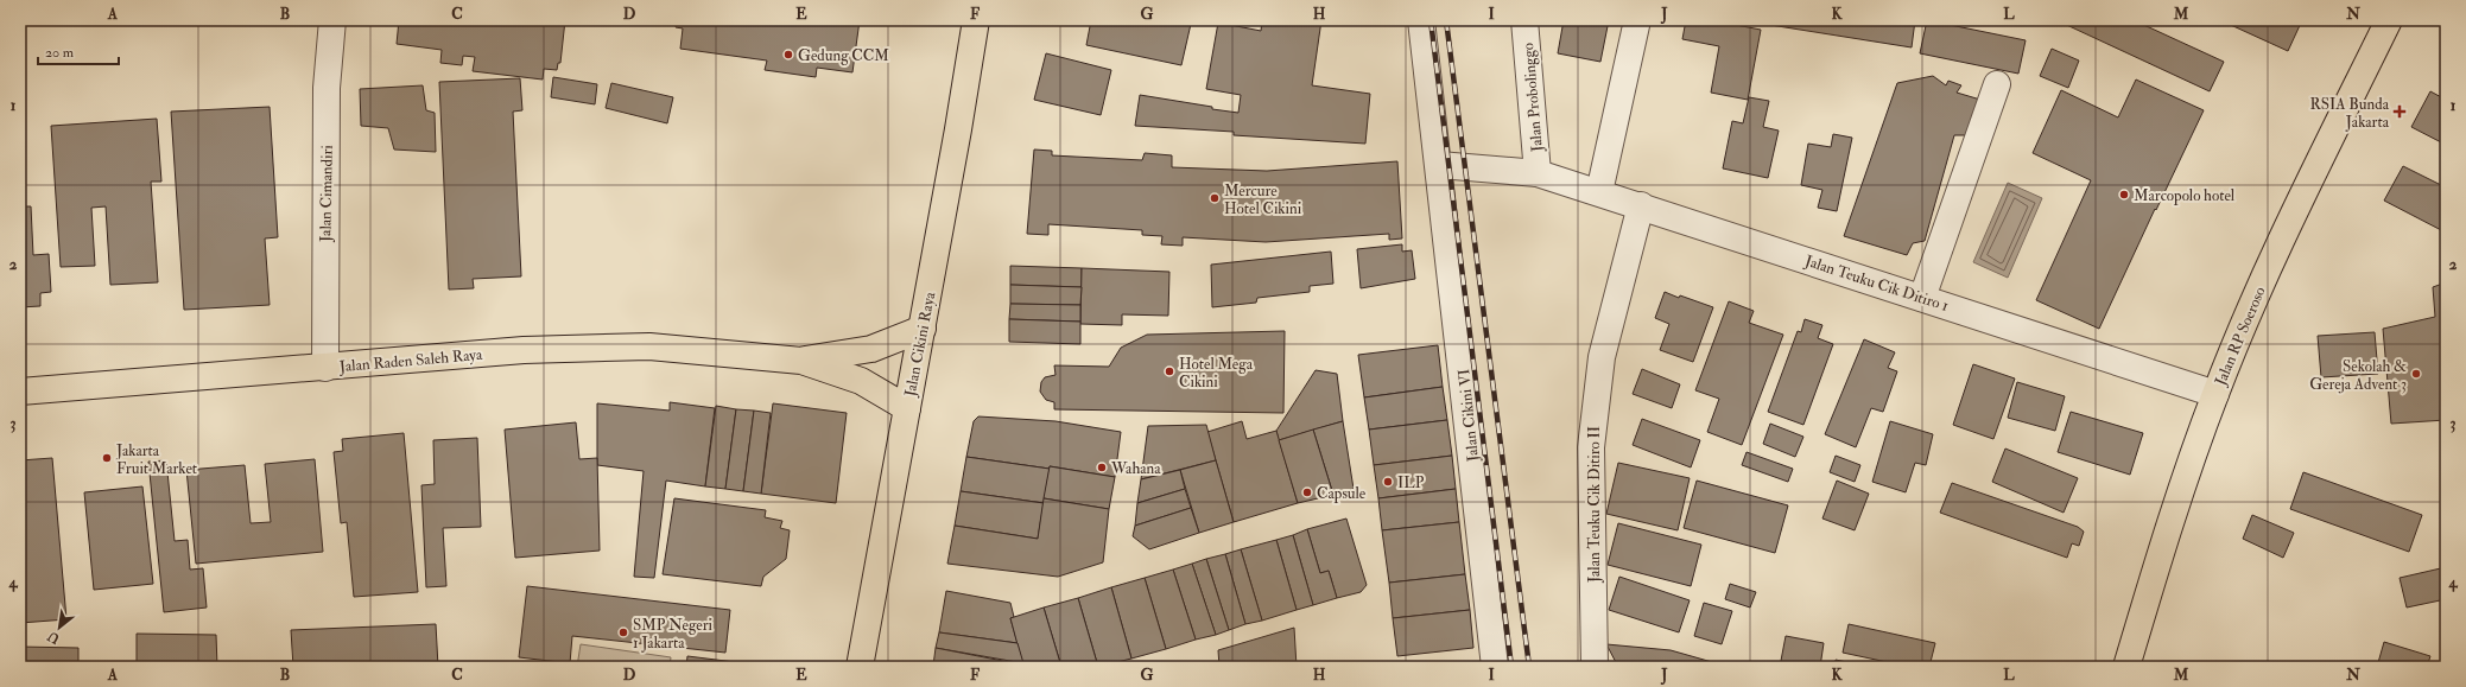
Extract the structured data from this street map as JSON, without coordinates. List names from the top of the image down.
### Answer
{
  "streets": {
    "main road": ["Jalan RP Soeroso", "Jalan Cikini Raya", "Jalan Raden Saleh Raya"],
    "street": [
      "Jalan Probolinggo",
      "Jalan Cimandiri",
      "Jalan Teuku Cik Ditiro 1",
      "Jalan Cikini VI",
      "Jalan Teuku Cik Ditiro II"
    ]
  },
  "crossings": [
    ["Jalan Probolinggo", "Jalan Teuku Cik Ditiro 1"],
    ["Jalan Cimandiri", "Jalan Raden Saleh Raya"],
    ["Jalan Teuku Cik Ditiro 1", "Jalan RP Soeroso"],
    ["Jalan Teuku Cik Ditiro 1", "Jalan Teuku Cik Ditiro II"],
    ["Jalan Cikini Raya", "Jalan Raden Saleh Raya"]
  ],
  "places": {
    "other": [
      "Gedung CCM",
      "Marcopolo hotel",
      "Mercure Hotel Cikini",
      "Hotel Mega Cikini",
      "Sekolah & Gereja Advent 3",
      "Jakarta Fruit Market",
      "Wahana",
      "ILP",
      "Capsule",
      "SMP Negeri 1 Jakarta"
    ],
    "health": ["RSIA Bunda Jakarta"]
  },
  "scale_bar": "20 m",
  "north": "bottom left",
  "grid": {
    "columns": [
      "A",
      "B",
      "C",
      "D",
      "E",
      "F",
      "G",
      "H",
      "I",
      "J",
      "K",
      "L",
      "M",
      "N"
    ],
    "rows": [
      "1",
      "2",
      "3",
      "4"
    ]
  }
}
